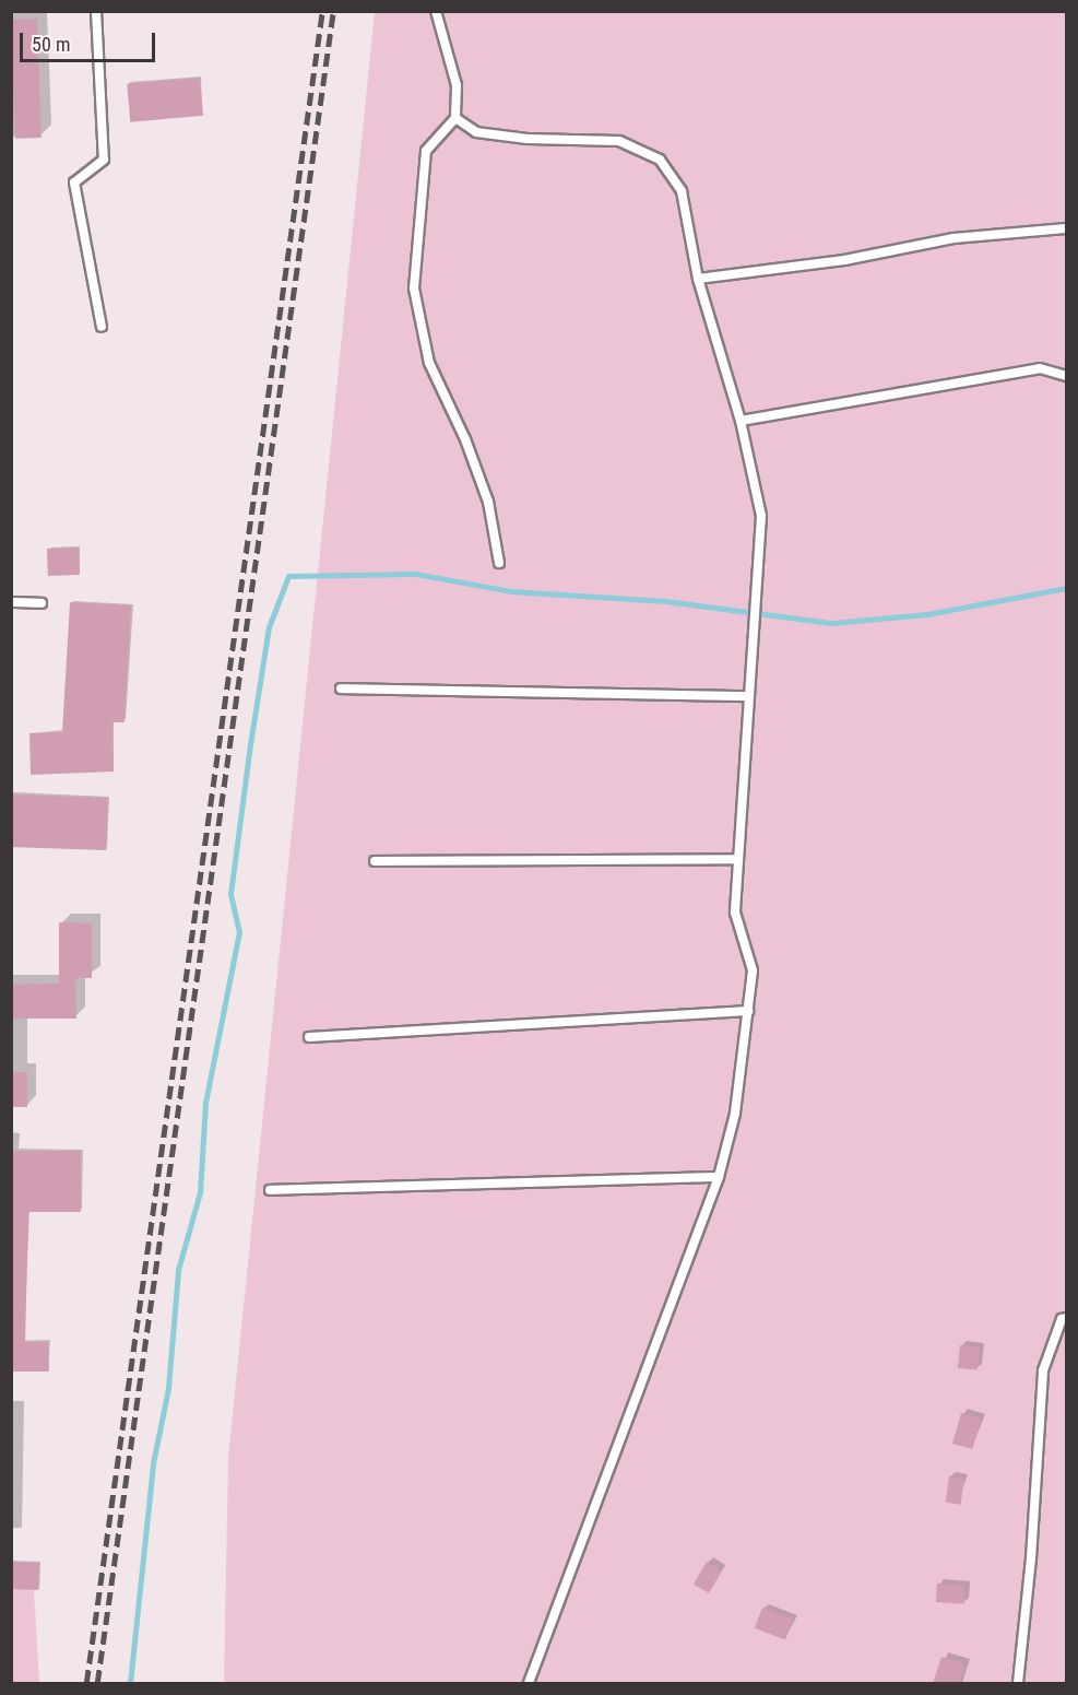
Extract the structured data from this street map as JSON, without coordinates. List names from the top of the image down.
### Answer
{
  "scale_bar": "50 m"
}
